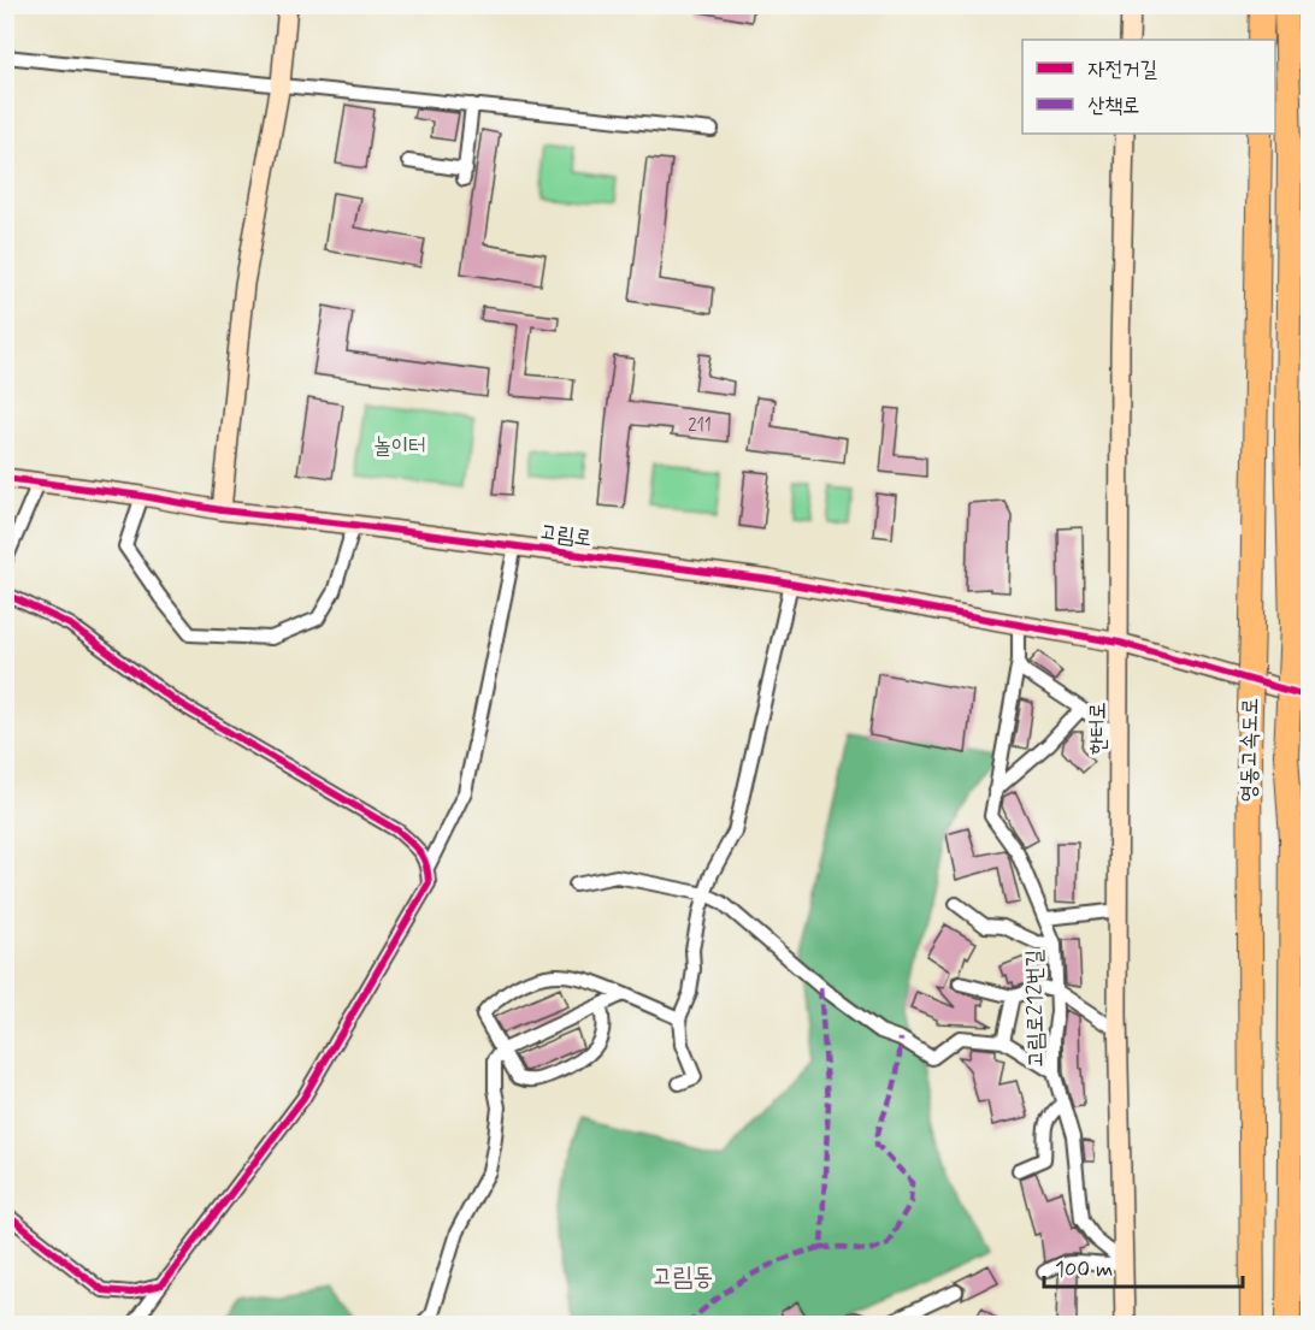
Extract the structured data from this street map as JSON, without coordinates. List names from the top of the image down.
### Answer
{
  "streets": {
    "highway": ["영동고속도로"],
    "street": ["고림로", "한터로", "고림로212번길"]
  },
  "crossings": [
    ["고림로", "한터로"],
    ["고림로", "고림로212번길"],
    ["한터로", "고림로212번길"]
  ],
  "districts": ["고림동"],
  "parks": ["놀이터"],
  "house_numbers": ["211"],
  "legend": ["자전거길", "산책로"],
  "scale_bar": "100 m"
}
